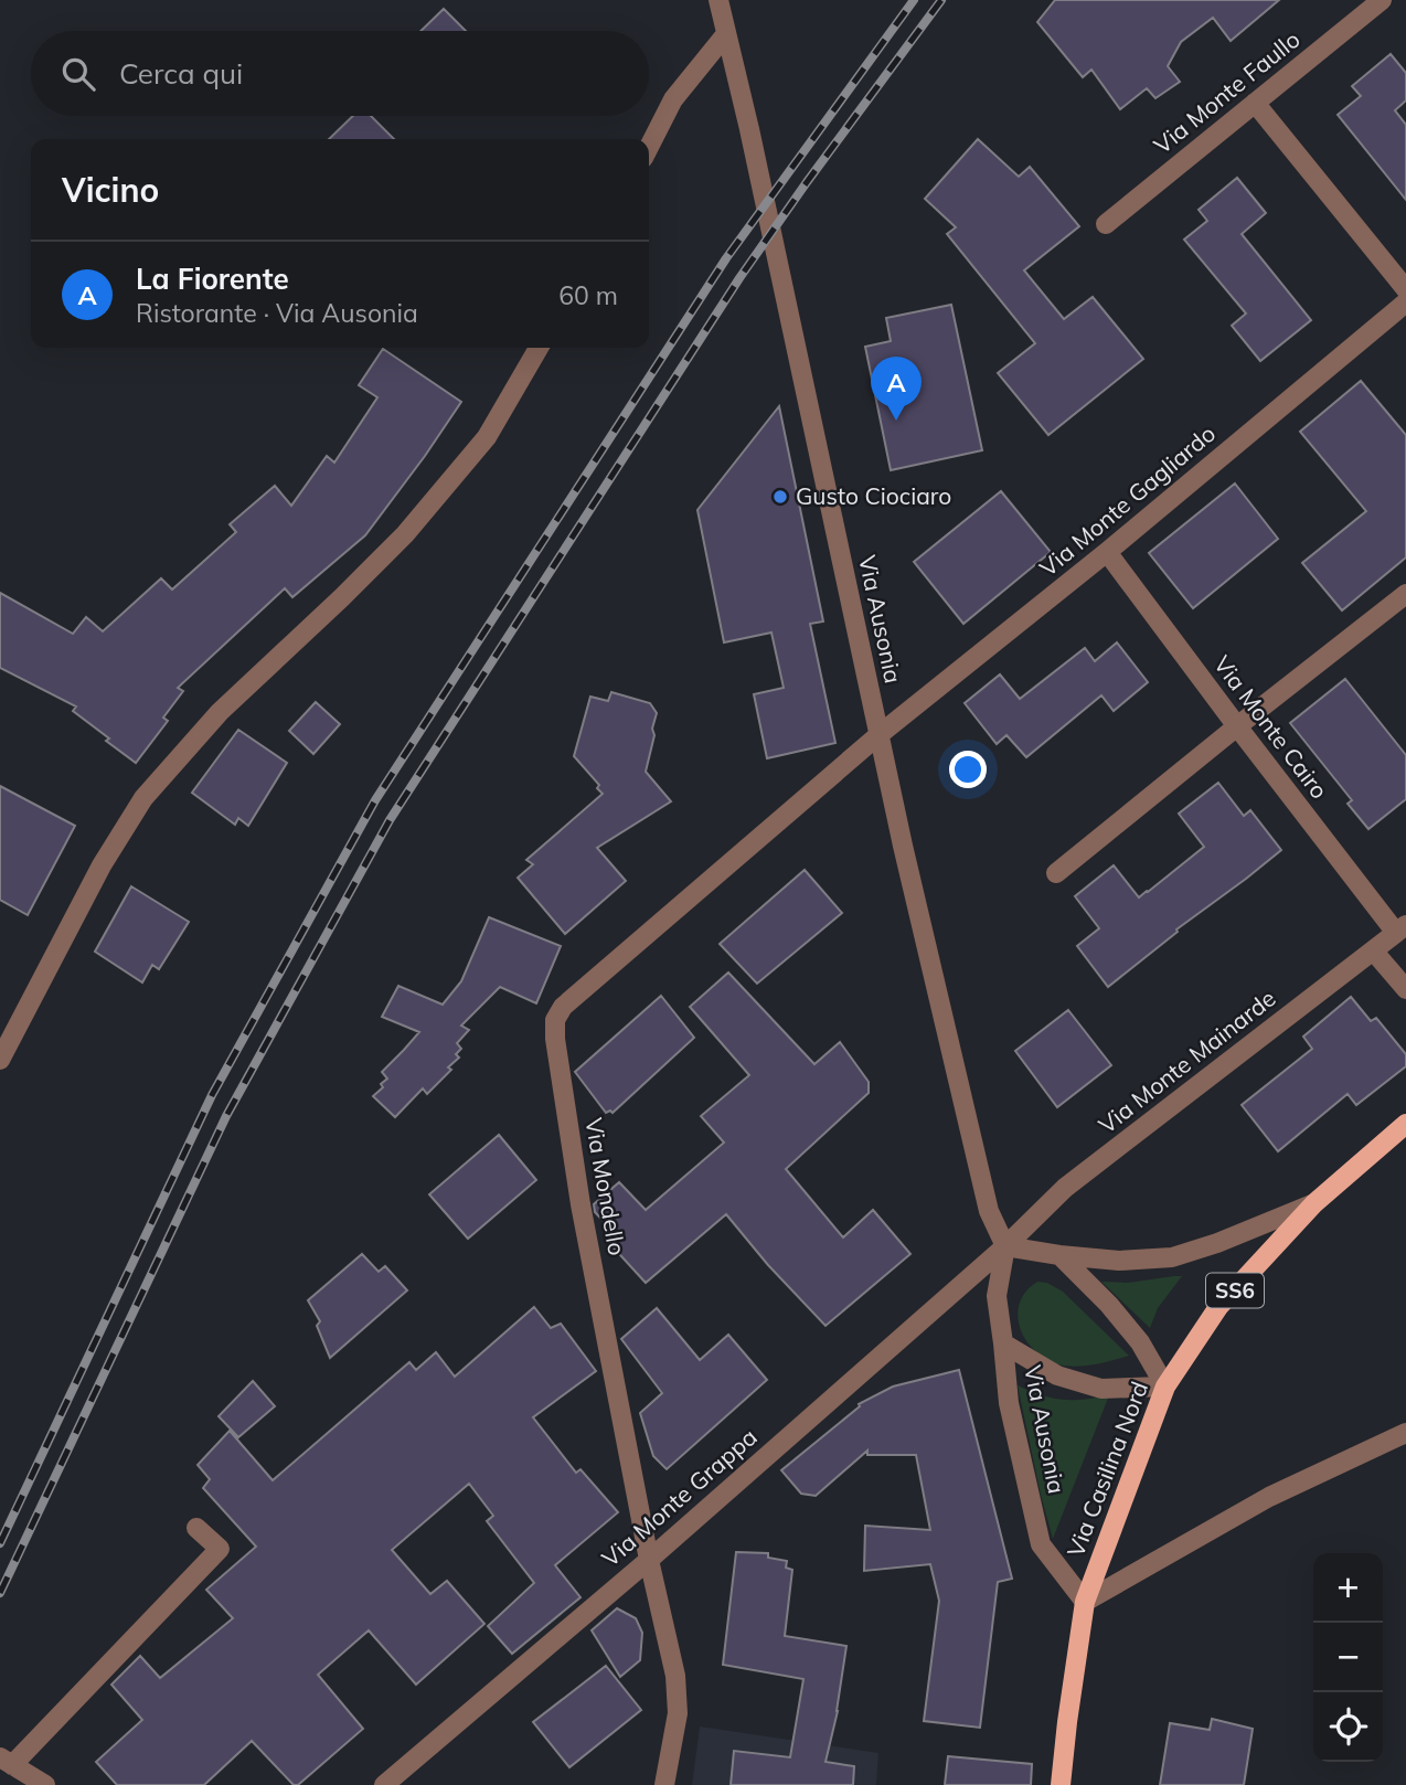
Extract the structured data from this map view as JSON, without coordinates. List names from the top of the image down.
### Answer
{
  "streets": {
    "main road": ["SS6", "Via Casilina Nord"],
    "street": [
      "Via Monte Faullo",
      "Via Monte Gagliardo",
      "Via Ausonia",
      "Via Monte Cairo",
      "Via Monte Mainarde",
      "Via Mondello",
      "Via Monte Grappa"
    ]
  },
  "crossings": [
    ["Via Monte Gagliardo", "Via Ausonia"],
    ["Via Monte Gagliardo", "Via Monte Cairo"],
    ["Via Monte Gagliardo", "Via Mondello"],
    ["Via Ausonia", "Via Monte Mainarde"],
    ["Via Ausonia", "Via Mondello"],
    ["Via Ausonia", "Via Casilina Nord"],
    ["Via Ausonia", "Via Monte Grappa"],
    ["Via Monte Cairo", "Via Monte Mainarde"],
    ["Via Monte Mainarde", "Via Monte Grappa"],
    ["Via Mondello", "Via Monte Grappa"]
  ],
  "places": ["Gusto Ciociaro"],
  "page": {
    "search": "Cerca qui",
    "heading": "Vicino",
    "list": [
      {
        "mark": "A",
        "name": "La Fiorente",
        "note": "Ristorante · Via Ausonia",
        "value": "60 m"
      }
    ],
    "pins": "A",
    "map_buttons": ["+", "−"]
  }
}
